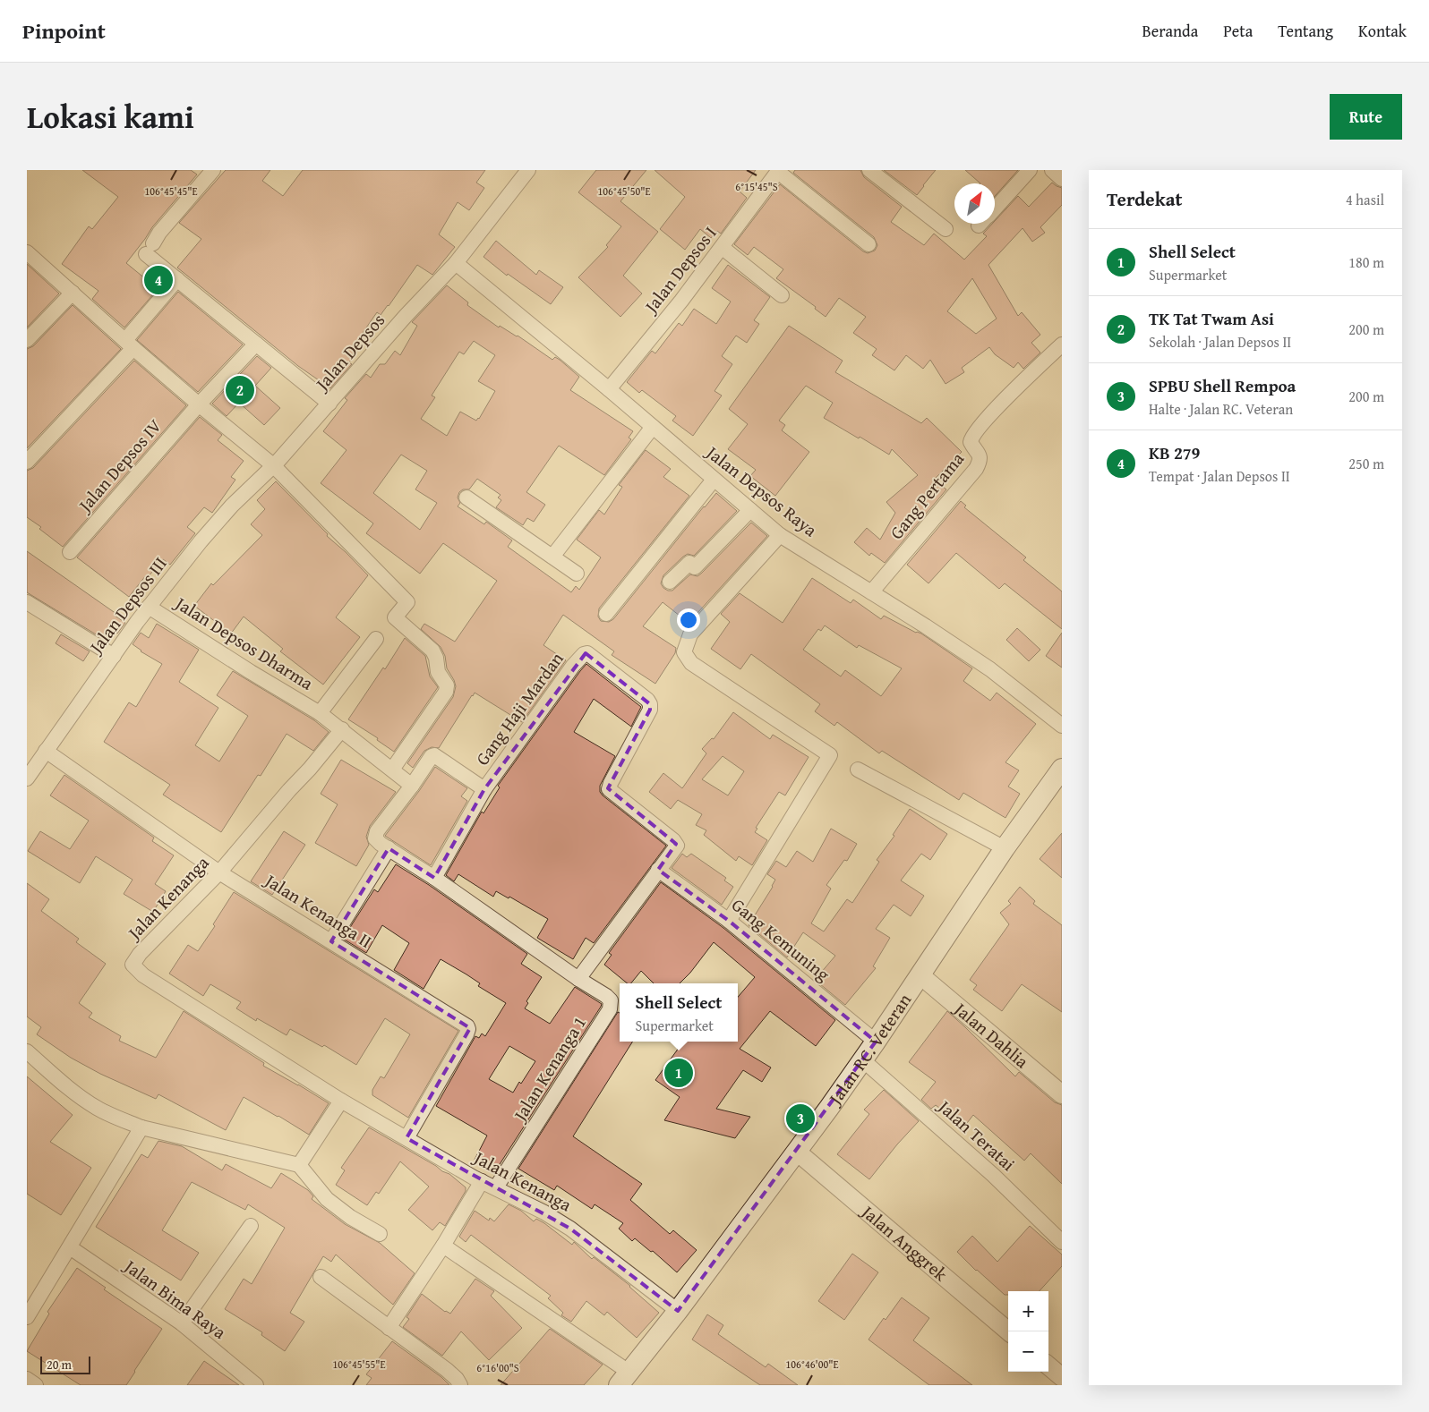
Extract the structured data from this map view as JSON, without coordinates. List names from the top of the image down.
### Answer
{
  "streets": {
    "main road": ["Jalan RC. Veteran"],
    "street": [
      "Jalan Depsos I",
      "Jalan Depsos",
      "Jalan Depsos IV",
      "Jalan Depsos Raya",
      "Gang Pertama",
      "Jalan Depsos III",
      "Jalan Depsos Dharma",
      "Gang Haji Mardan",
      "Jalan Kenanga",
      "Jalan Kenanga II",
      "Gang Kemuning",
      "Jalan Dahlia",
      "Jalan Kenanga 1",
      "Jalan Teratai",
      "Jalan Anggrek",
      "Jalan Bima Raya"
    ]
  },
  "crossings": [
    ["Jalan Depsos I", "Jalan Depsos Raya"],
    ["Jalan Depsos", "Jalan Depsos Raya"],
    ["Jalan Depsos", "Jalan Depsos III"],
    ["Jalan Depsos Raya", "Gang Pertama"],
    ["Jalan Depsos III", "Jalan Depsos Dharma"],
    ["Jalan Depsos III", "Jalan Kenanga II"],
    ["Gang Haji Mardan", "Gang Kemuning"],
    ["Gang Haji Mardan", "Jalan Kenanga 1"],
    ["Jalan Kenanga", "Jalan Kenanga II"],
    ["Jalan Kenanga", "Jalan RC. Veteran"],
    ["Jalan Kenanga", "Jalan Kenanga 1"],
    ["Gang Kemuning", "Jalan RC. Veteran"],
    ["Jalan Dahlia", "Jalan RC. Veteran"],
    ["Jalan RC. Veteran", "Jalan Teratai"],
    ["Jalan RC. Veteran", "Jalan Anggrek"]
  ],
  "scale_bar": "20 m",
  "north": "top right",
  "page": {
    "header": "Pinpoint",
    "nav": [
      "Beranda",
      "Peta",
      "Tentang",
      "Kontak"
    ],
    "title": "Lokasi kami",
    "buttons": "Rute",
    "heading": ["Terdekat", "4 hasil"],
    "list": [
      {
        "mark": "1",
        "name": "Shell Select",
        "note": "Supermarket",
        "value": "180 m"
      },
      {
        "mark": "2",
        "name": "TK Tat Twam Asi",
        "note": "Sekolah · Jalan Depsos II",
        "value": "200 m"
      },
      {
        "mark": "3",
        "name": "SPBU Shell Rempoa",
        "note": "Halte · Jalan RC. Veteran",
        "value": "200 m"
      },
      {
        "mark": "4",
        "name": "KB 279",
        "note": "Tempat · Jalan Depsos II",
        "value": "250 m"
      }
    ],
    "pins": [
      "4",
      "2",
      "1",
      "3"
    ],
    "popup": ["Shell Select", "Supermarket"],
    "map_buttons": ["+", "−"],
    "scale": "20 m"
  },
  "coordinates": [
    "6°15'45\"S",
    "106°45'45\"E",
    "106°45'50\"E",
    "106°45'55\"E",
    "106°46'00\"E",
    "6°16'00\"S"
  ]
}
